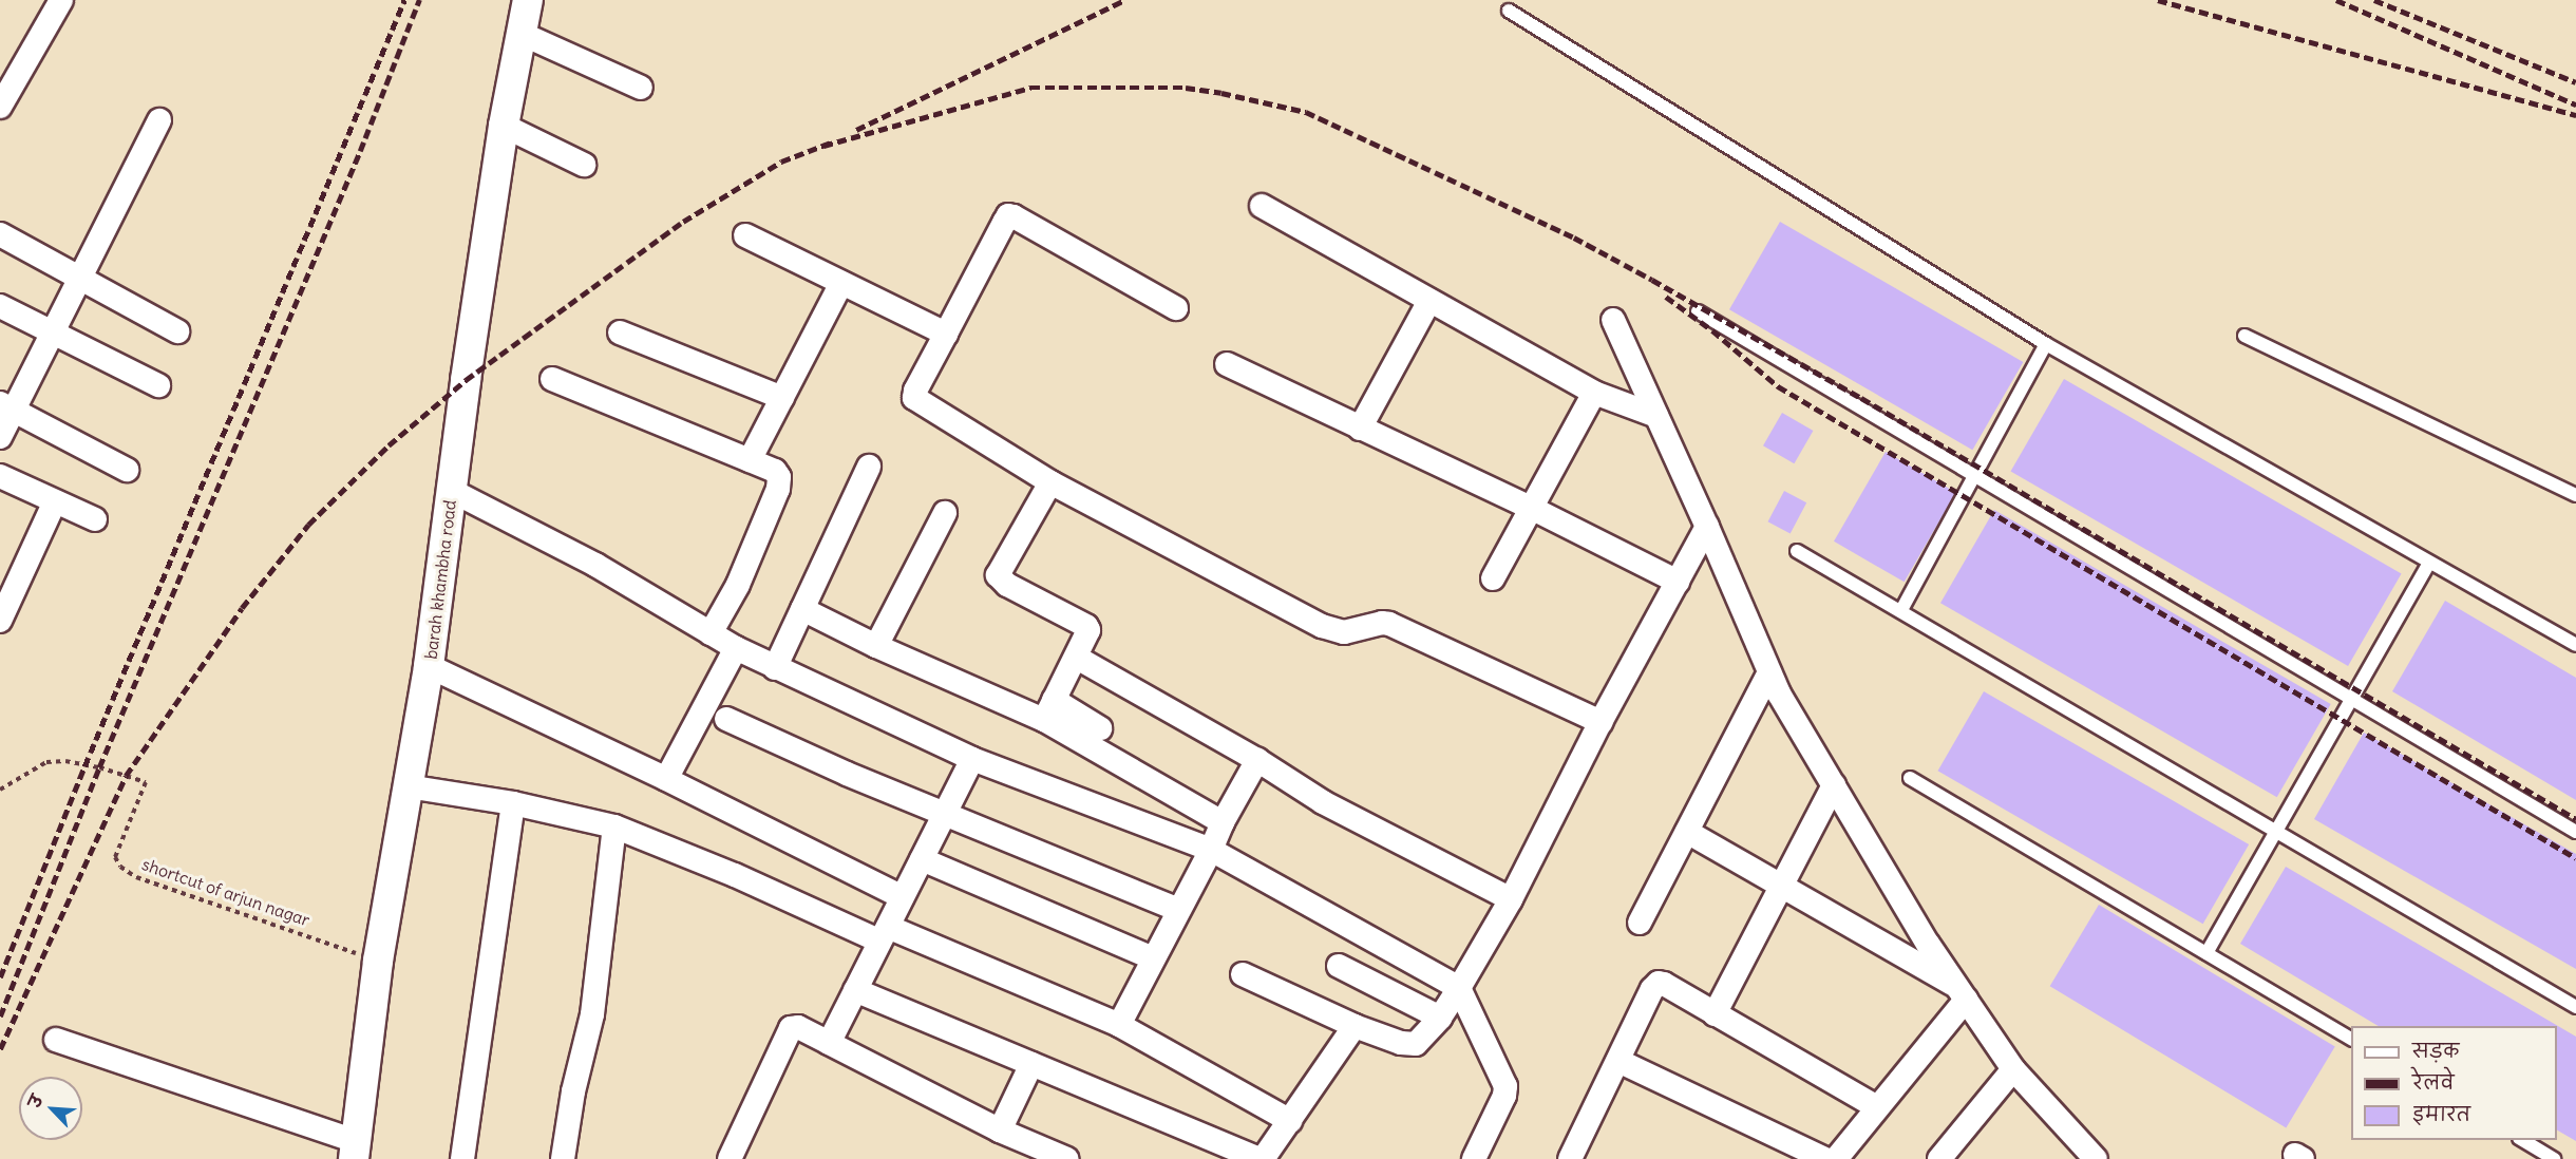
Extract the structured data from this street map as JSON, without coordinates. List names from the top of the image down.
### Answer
{
  "streets": {
    "street": ["barah khambha road"],
    "path": ["shortcut of arjun nagar"]
  },
  "crossings": [
    ["barah khambha road", "shortcut of arjun nagar"]
  ],
  "legend": ["सड़क", "रेलवे", "इमारत"],
  "north": "top left"
}
